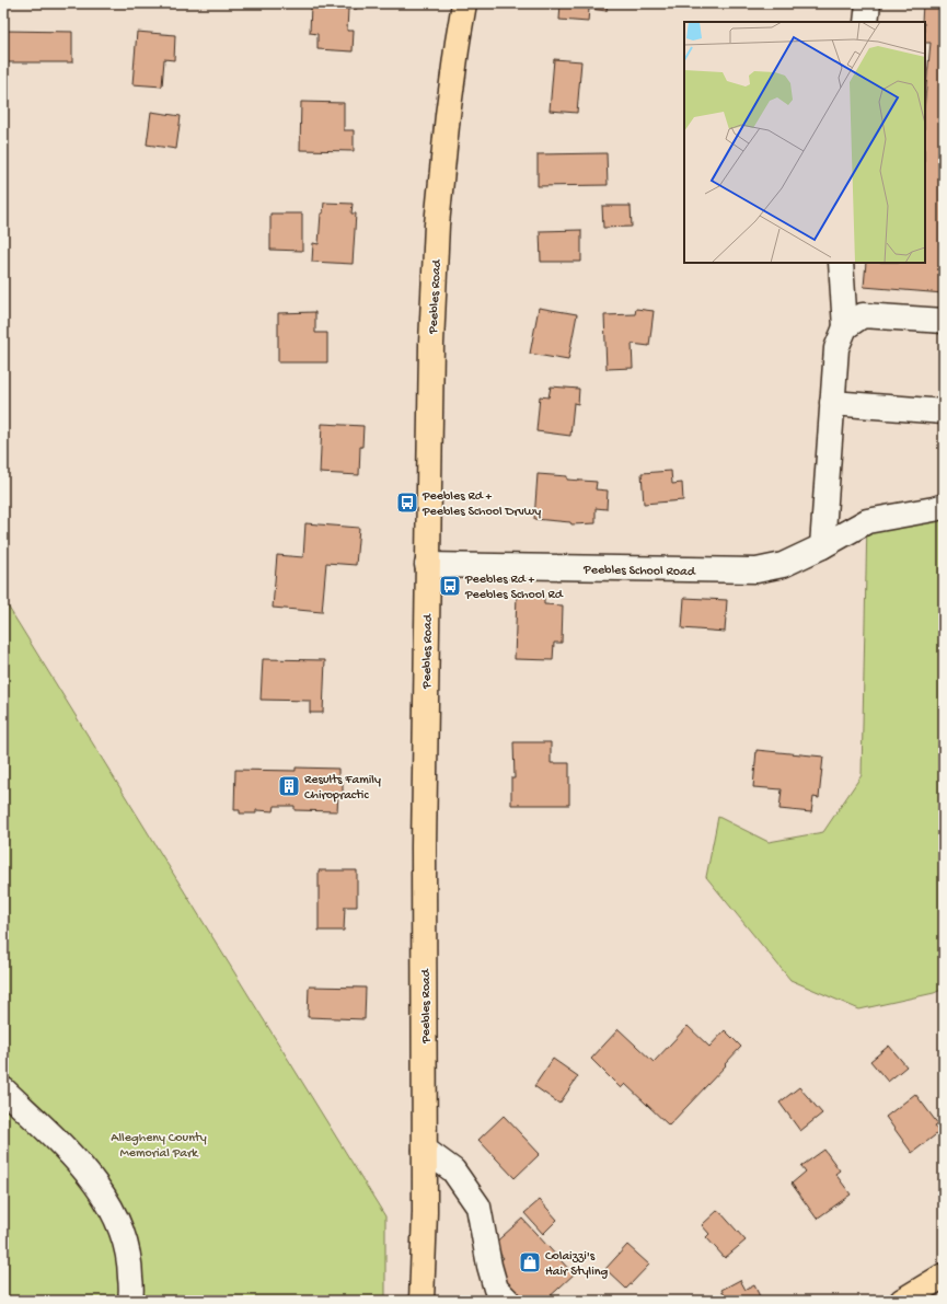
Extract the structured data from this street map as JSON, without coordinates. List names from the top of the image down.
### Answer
{
  "streets": {
    "main road": ["Peebles Road"],
    "street": ["Peebles School Road"]
  },
  "crossings": [
    ["Peebles Road", "Peebles School Road"]
  ],
  "parks": ["Allegheny County Memorial Park"],
  "places": {
    "bus stop": ["Peebles Rd + Peebles School Drvwy", "Peebles Rd + Peebles School Rd"],
    "building": ["Results Family Chiropractic"],
    "shop": ["Colaizzi's Hair Styling"]
  }
}
